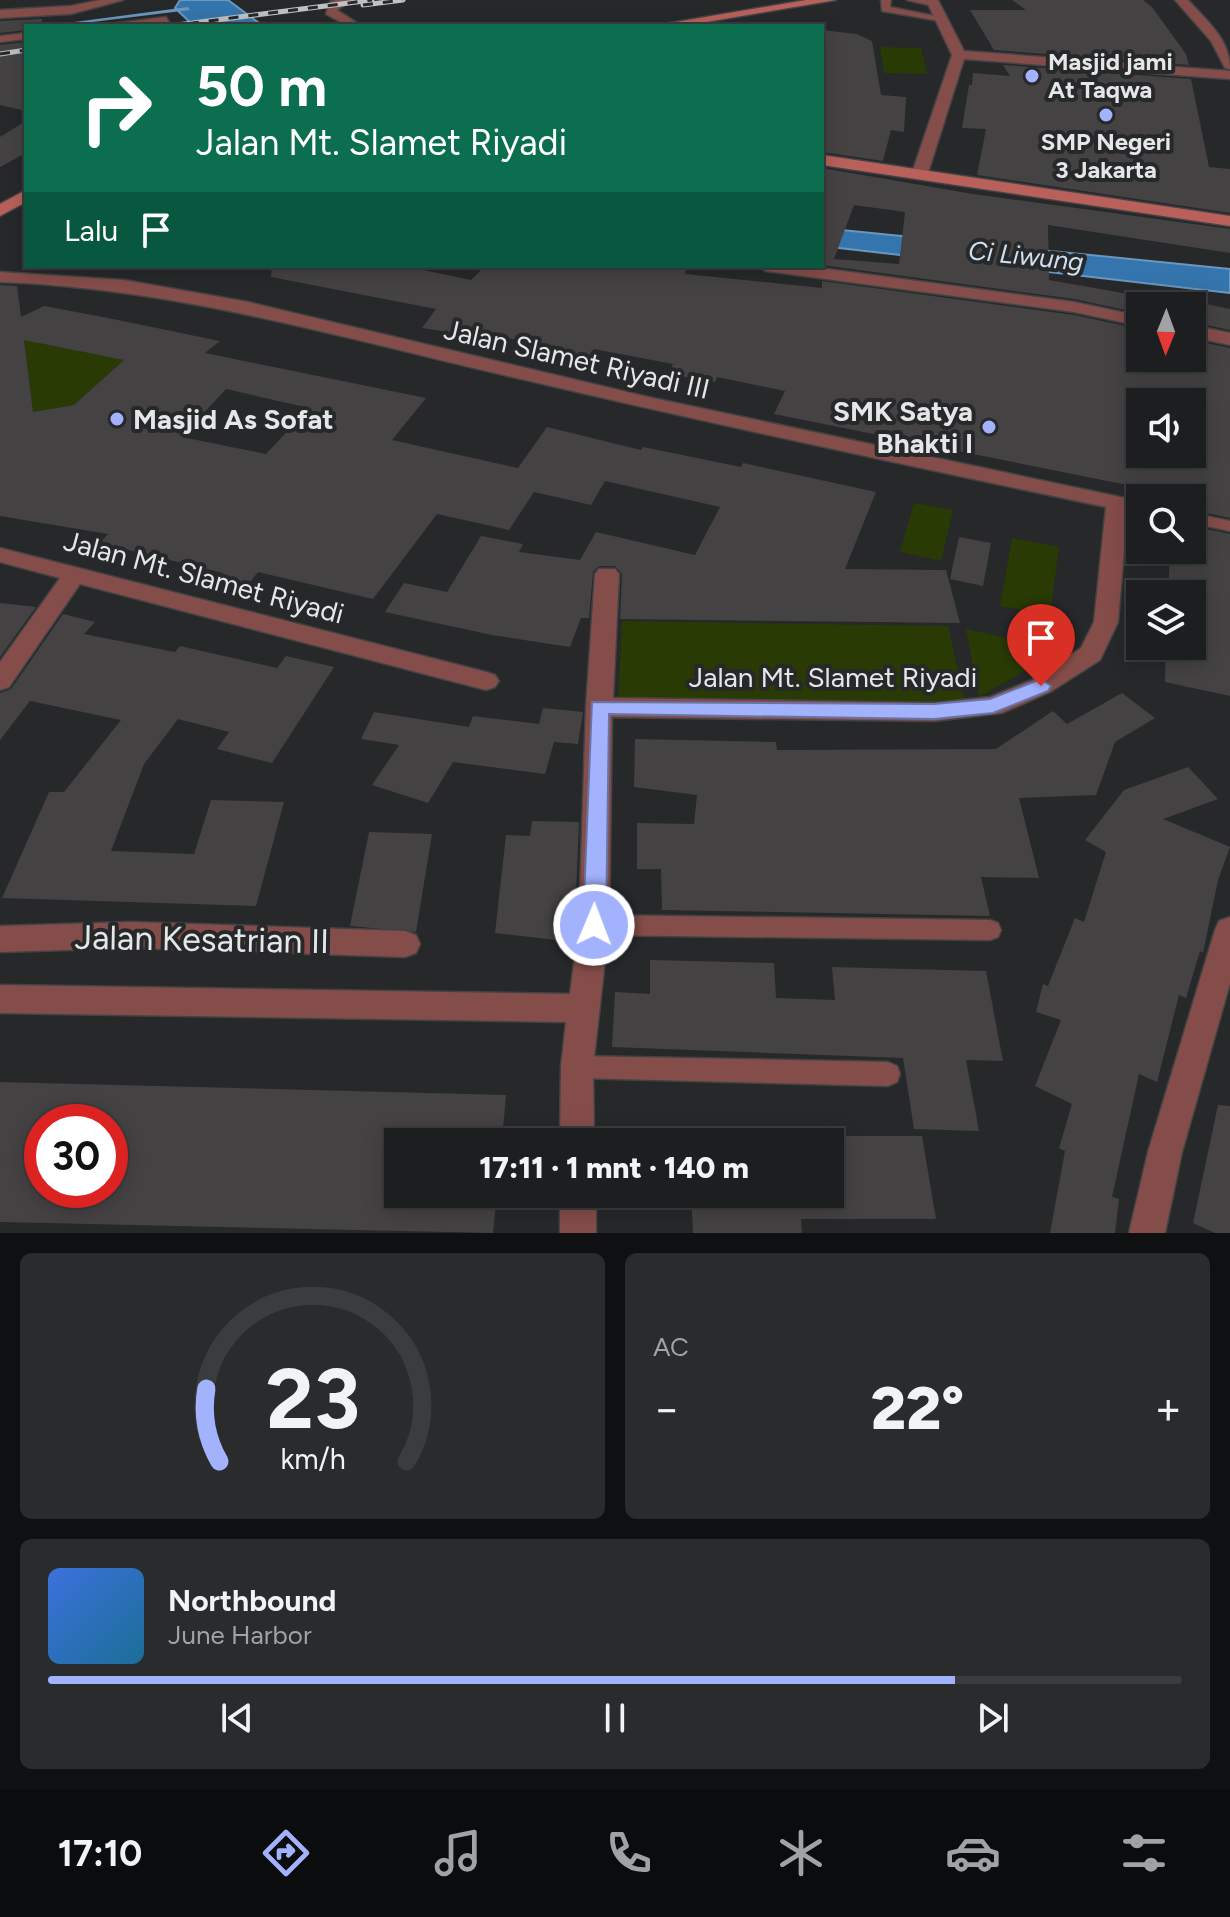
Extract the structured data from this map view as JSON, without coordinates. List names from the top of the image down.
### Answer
{
  "streets": {
    "street": ["Jalan Slamet Riyadi III", "Jalan Mt. Slamet Riyadi", "Jalan Kesatrian II"]
  },
  "water": ["Ci Liwung"],
  "places": [
    "Masjid jami At Taqwa",
    "SMP Negeri 3 Jakarta",
    "Masjid As Sofat",
    "SMK Satya Bhakti I"
  ],
  "north": "bottom",
  "page": {
    "turn": ["50 m", "Jalan Mt. Slamet Riyadi"],
    "then": "Lalu",
    "limit": "30",
    "trip": "17:11 · 1 mnt · 140 m",
    "tile": "AC",
    "heat": ["−", "22°", "+"],
    "song": ["Northbound", "June Harbor"],
    "tabs": "17:10",
    "gauge": ["23", "km/h"]
  }
}
